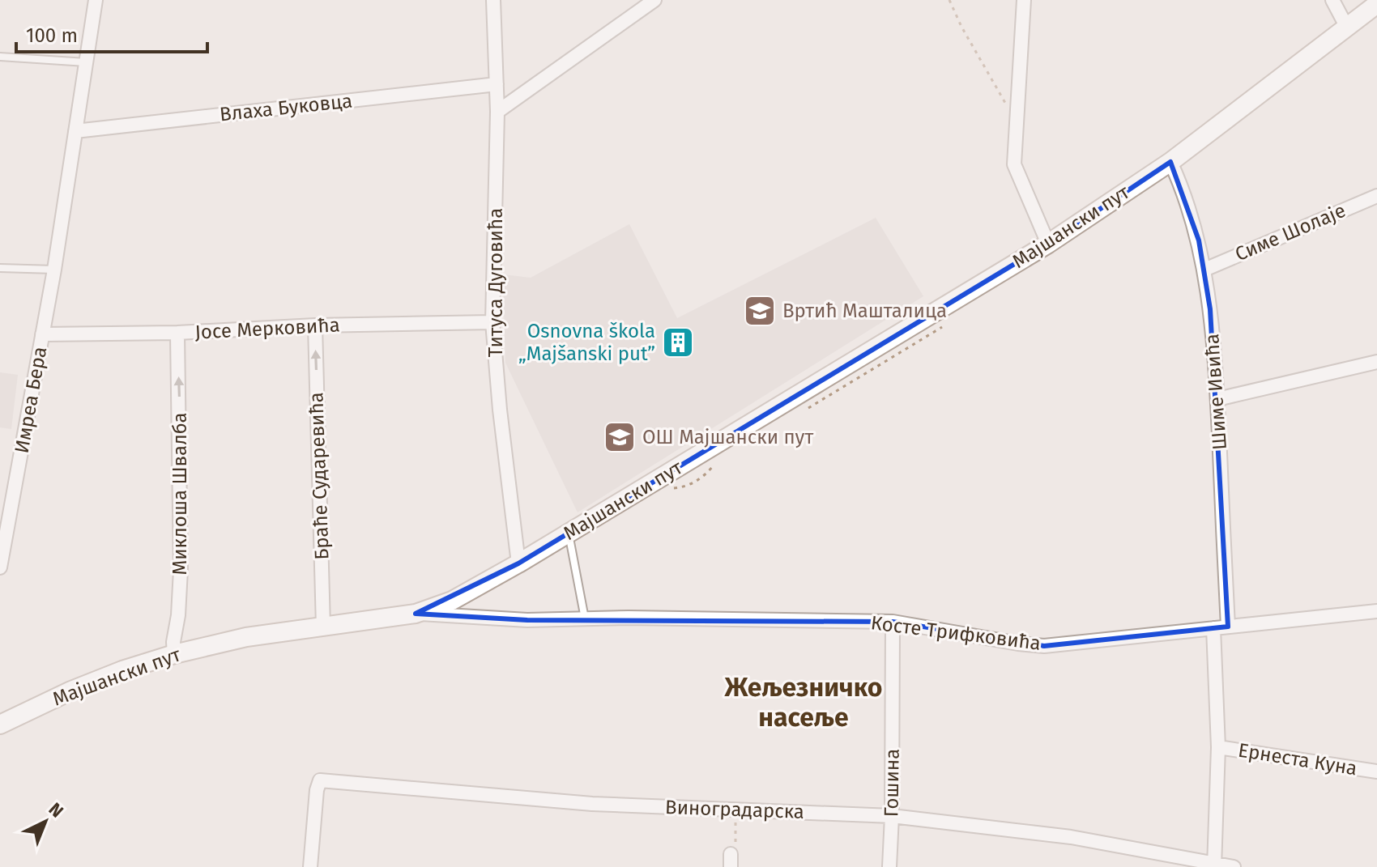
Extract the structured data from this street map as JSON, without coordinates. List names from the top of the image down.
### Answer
{
  "streets": {
    "street": [
      "Влаха Буковца",
      "Мајшански пут",
      "Симе Шолаје",
      "Титуса Дуговића",
      "Јосе Мерковића",
      "Шиме Ивића",
      "Имреа Бера",
      "Браће Сударевића",
      "Миклоша Швалба",
      "Косте Трифковића",
      "Ернеста Куна",
      "Гошина",
      "Виноградарска"
    ]
  },
  "crossings": [
    ["Влаха Буковца", "Титуса Дуговића"],
    ["Влаха Буковца", "Имреа Бера"],
    ["Мајшански пут", "Титуса Дуговића"],
    ["Мајшански пут", "Шиме Ивића"],
    ["Мајшански пут", "Браће Сударевића"],
    ["Мајшански пут", "Миклоша Швалба"],
    ["Мајшански пут", "Косте Трифковића"],
    ["Симе Шолаје", "Шиме Ивића"],
    ["Титуса Дуговића", "Јосе Мерковића"],
    ["Јосе Мерковића", "Имреа Бера"],
    ["Јосе Мерковића", "Браће Сударевића"],
    ["Јосе Мерковића", "Миклоша Швалба"],
    ["Шиме Ивића", "Косте Трифковића"],
    ["Косте Трифковића", "Гошина"],
    ["Гошина", "Виноградарска"]
  ],
  "one_way": ["Браће Сударевића", "Миклоша Швалба"],
  "districts": ["Жељезничко насеље"],
  "places": {
    "school or university": ["Вртић Машталица", "ОШ Мајшански пут"],
    "building": ["Osnovna škola „Majšanski put”"]
  },
  "scale_bar": "100 m",
  "north": "top right"
}
